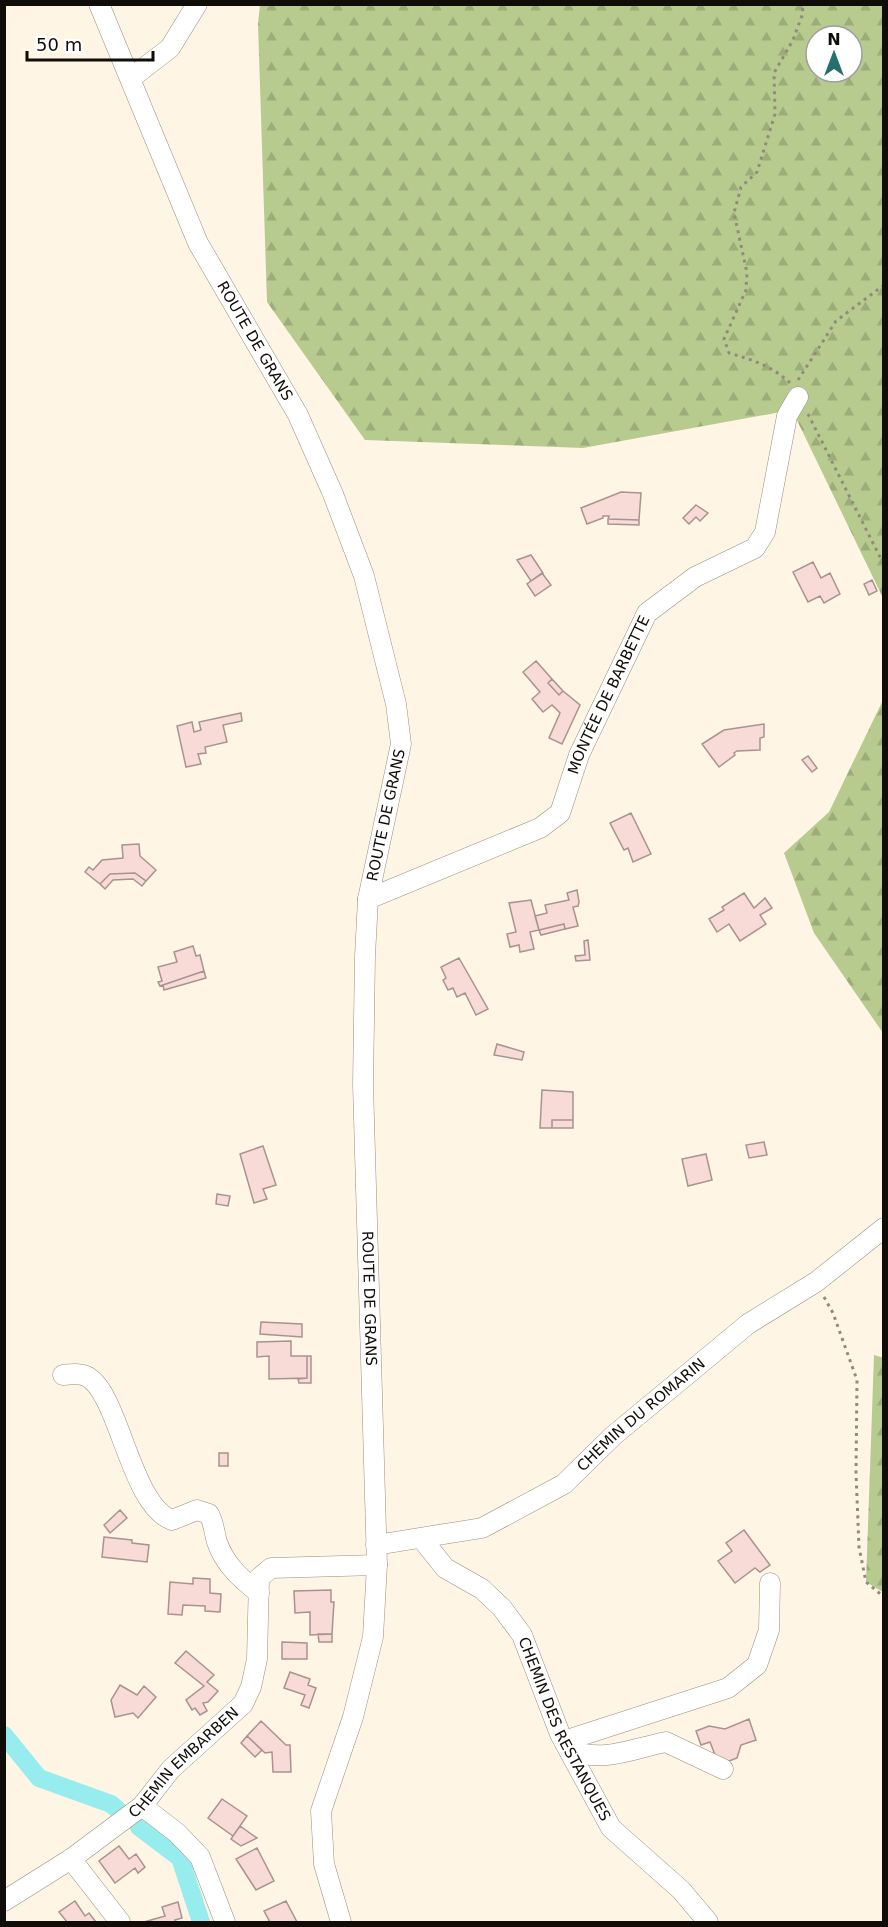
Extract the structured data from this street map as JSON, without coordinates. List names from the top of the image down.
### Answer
{
  "streets": {
    "street": [
      "ROUTE DE GRANS",
      "MONTÉE DE BARBETTE",
      "CHEMIN DU ROMARIN",
      "CHEMIN DES RESTANQUES",
      "CHEMIN EMBARBEN"
    ]
  },
  "crossings": [
    ["ROUTE DE GRANS", "MONTÉE DE BARBETTE"],
    ["ROUTE DE GRANS", "CHEMIN DU ROMARIN"],
    ["ROUTE DE GRANS", "CHEMIN EMBARBEN"],
    ["CHEMIN DU ROMARIN", "CHEMIN DES RESTANQUES"]
  ],
  "scale_bar": "50 m",
  "north": "top"
}
